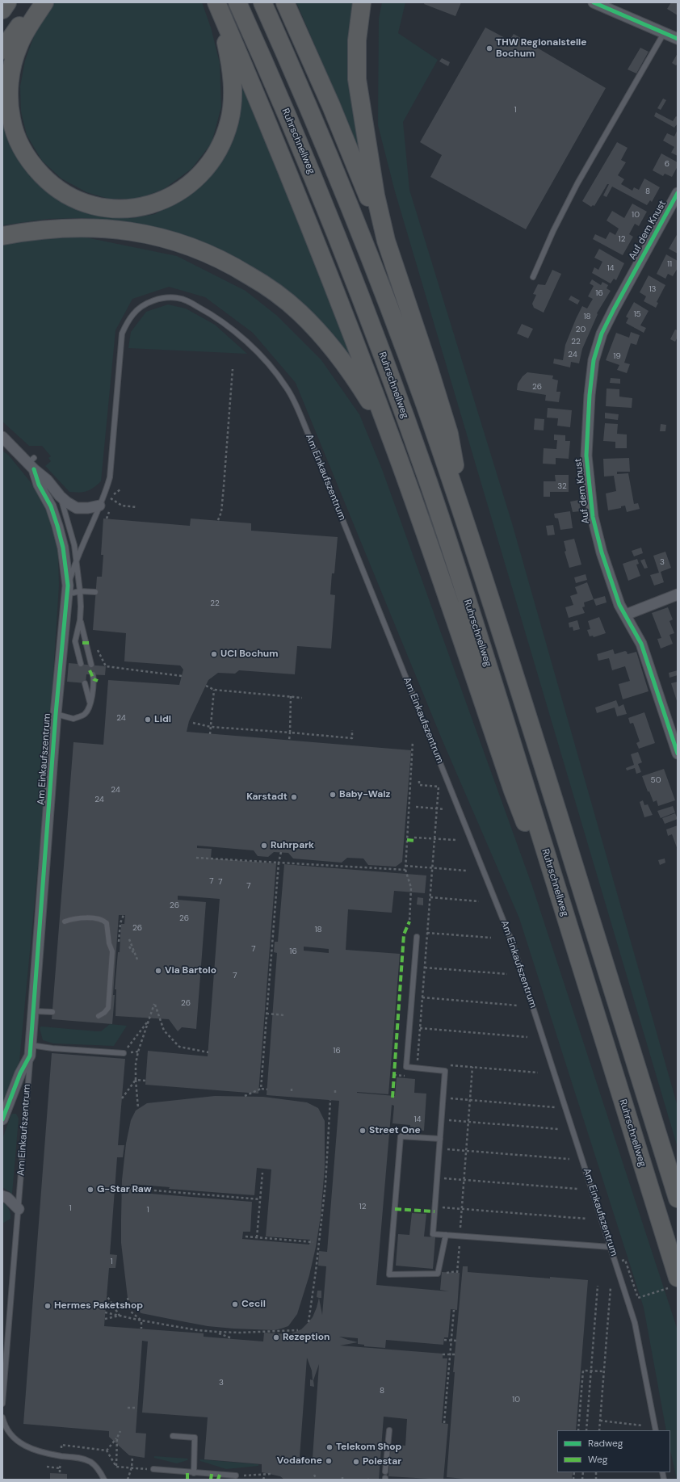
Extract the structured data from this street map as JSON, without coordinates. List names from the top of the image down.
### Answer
{
  "streets": {
    "highway": ["Ruhrschnellweg"],
    "street": ["Auf dem Knust", "Am Einkaufszentrum"]
  },
  "places": [
    "THW Regionalstelle Bochum",
    "UCI Bochum",
    "Lidl",
    "Baby-Walz",
    "Karstadt",
    "Ruhrpark",
    "Via Bartolo",
    "Street One",
    "G-Star Raw",
    "Cecil",
    "Hermes Paketshop",
    "Rezeption",
    "Telekom Shop",
    "Vodafone",
    "Polestar"
  ],
  "house_numbers": [
    "1",
    "6",
    "8",
    "10",
    "12",
    "11",
    "14",
    "13",
    "16",
    "15",
    "18",
    "20",
    "22",
    "24",
    "19",
    "26",
    "32",
    "3",
    "22",
    "24",
    "50",
    "24",
    "24",
    "7",
    "7",
    "7",
    "26",
    "26",
    "26",
    "18",
    "7",
    "16",
    "7",
    "26",
    "16",
    "14",
    "12",
    "1",
    "1",
    "1",
    "3",
    "8",
    "10"
  ],
  "legend": ["Radweg", "Weg"]
}
